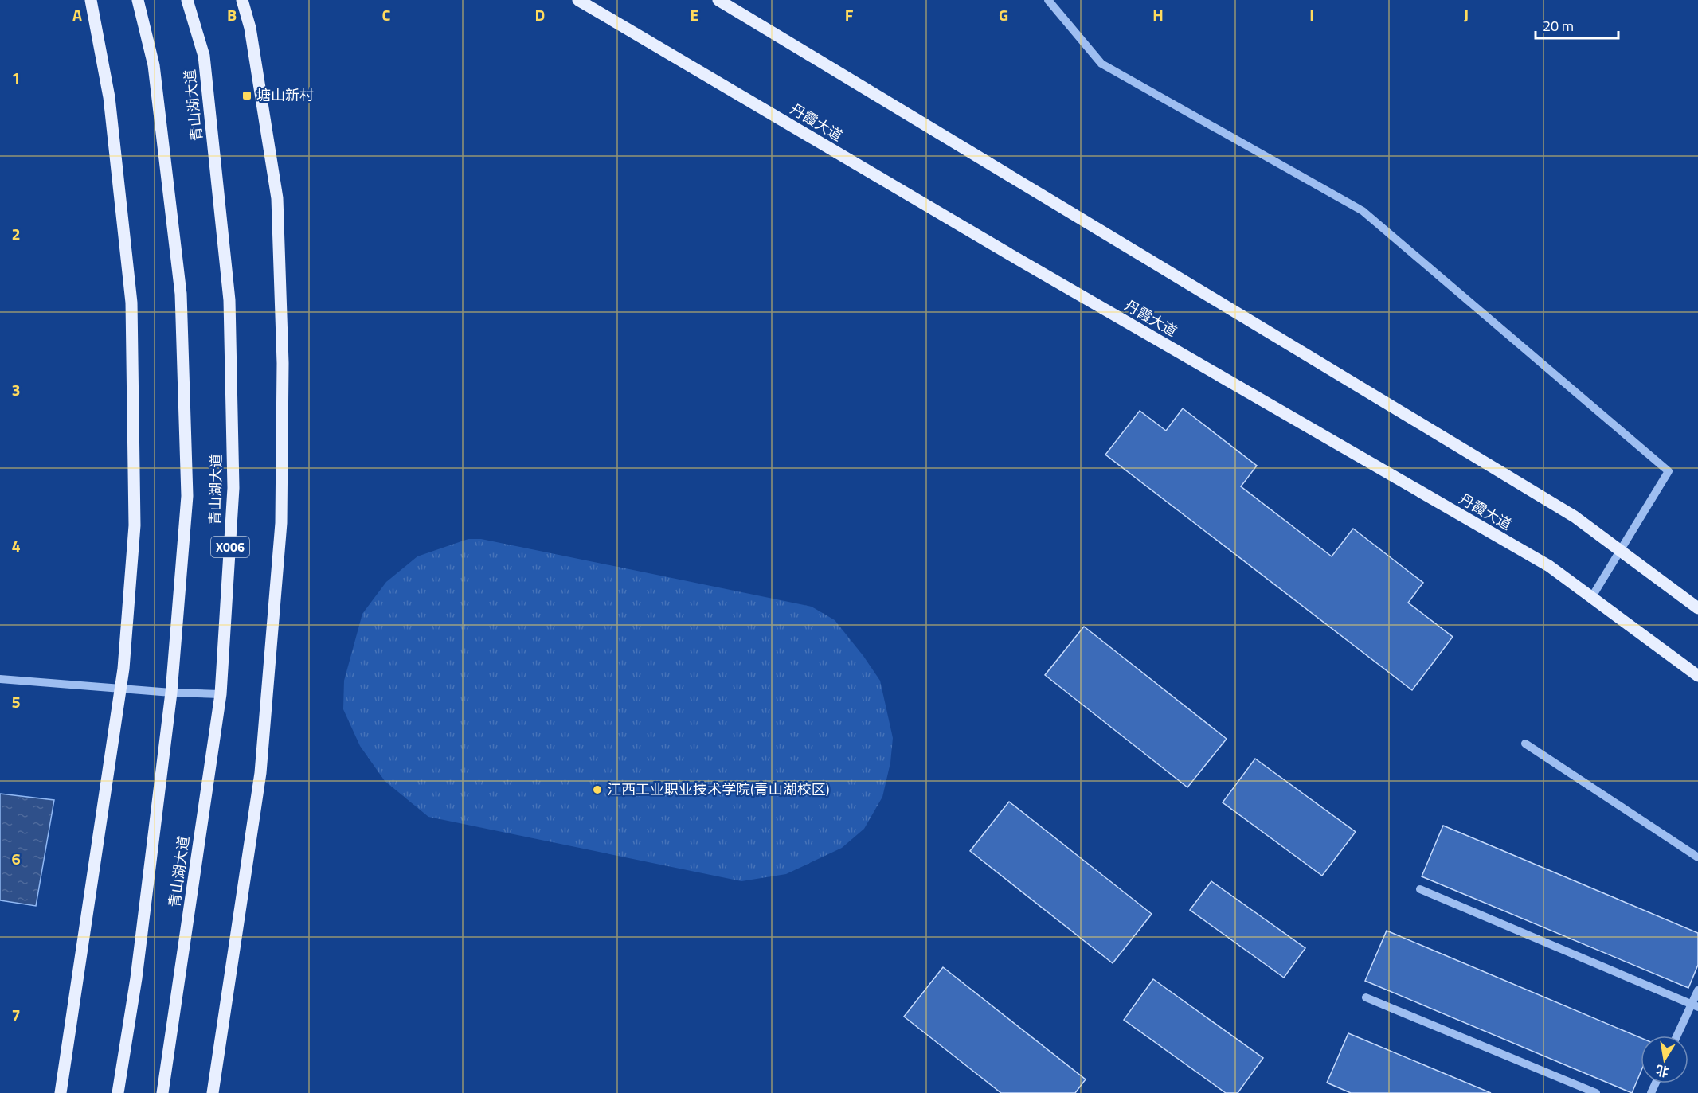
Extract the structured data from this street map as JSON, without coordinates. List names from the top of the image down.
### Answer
{
  "streets": {
    "main road": ["青山湖大道", "丹霞大道", "X006"]
  },
  "places": {
    "transit": ["塘山新村"],
    "other": ["江西工业职业技术学院(青山湖校区)"]
  },
  "scale_bar": "20 m",
  "north": "bottom",
  "grid": {
    "columns": [
      "A",
      "B",
      "C",
      "D",
      "E",
      "F",
      "G",
      "H",
      "I",
      "J"
    ],
    "rows": [
      "1",
      "2",
      "3",
      "4",
      "5",
      "6",
      "7"
    ]
  }
}
